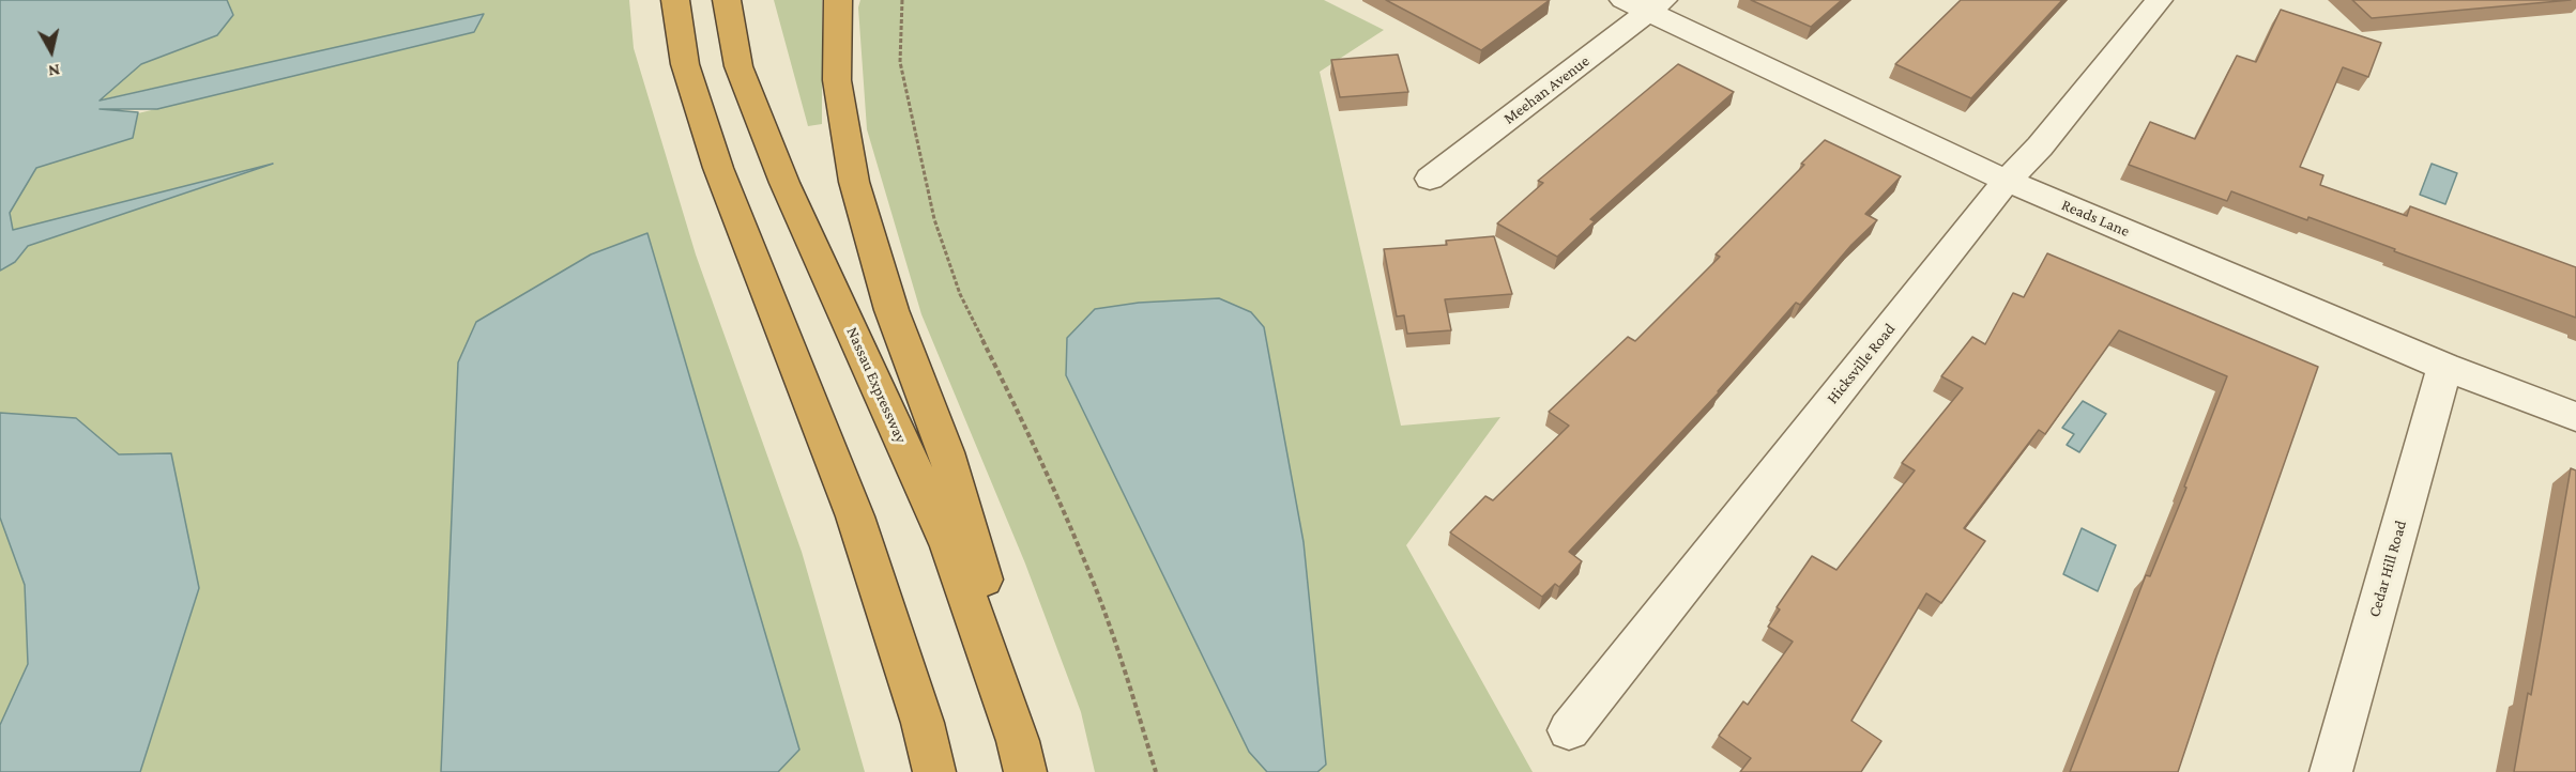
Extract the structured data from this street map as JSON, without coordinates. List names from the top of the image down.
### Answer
{
  "streets": {
    "highway": ["Nassau Expressway"],
    "street": [
      "Meehan Avenue",
      "Reads Lane",
      "Hicksville Road",
      "Cedar Hill Road"
    ]
  },
  "crossings": [
    ["Meehan Avenue", "Reads Lane"],
    ["Reads Lane", "Hicksville Road"],
    ["Reads Lane", "Cedar Hill Road"]
  ],
  "north": "bottom"
}
